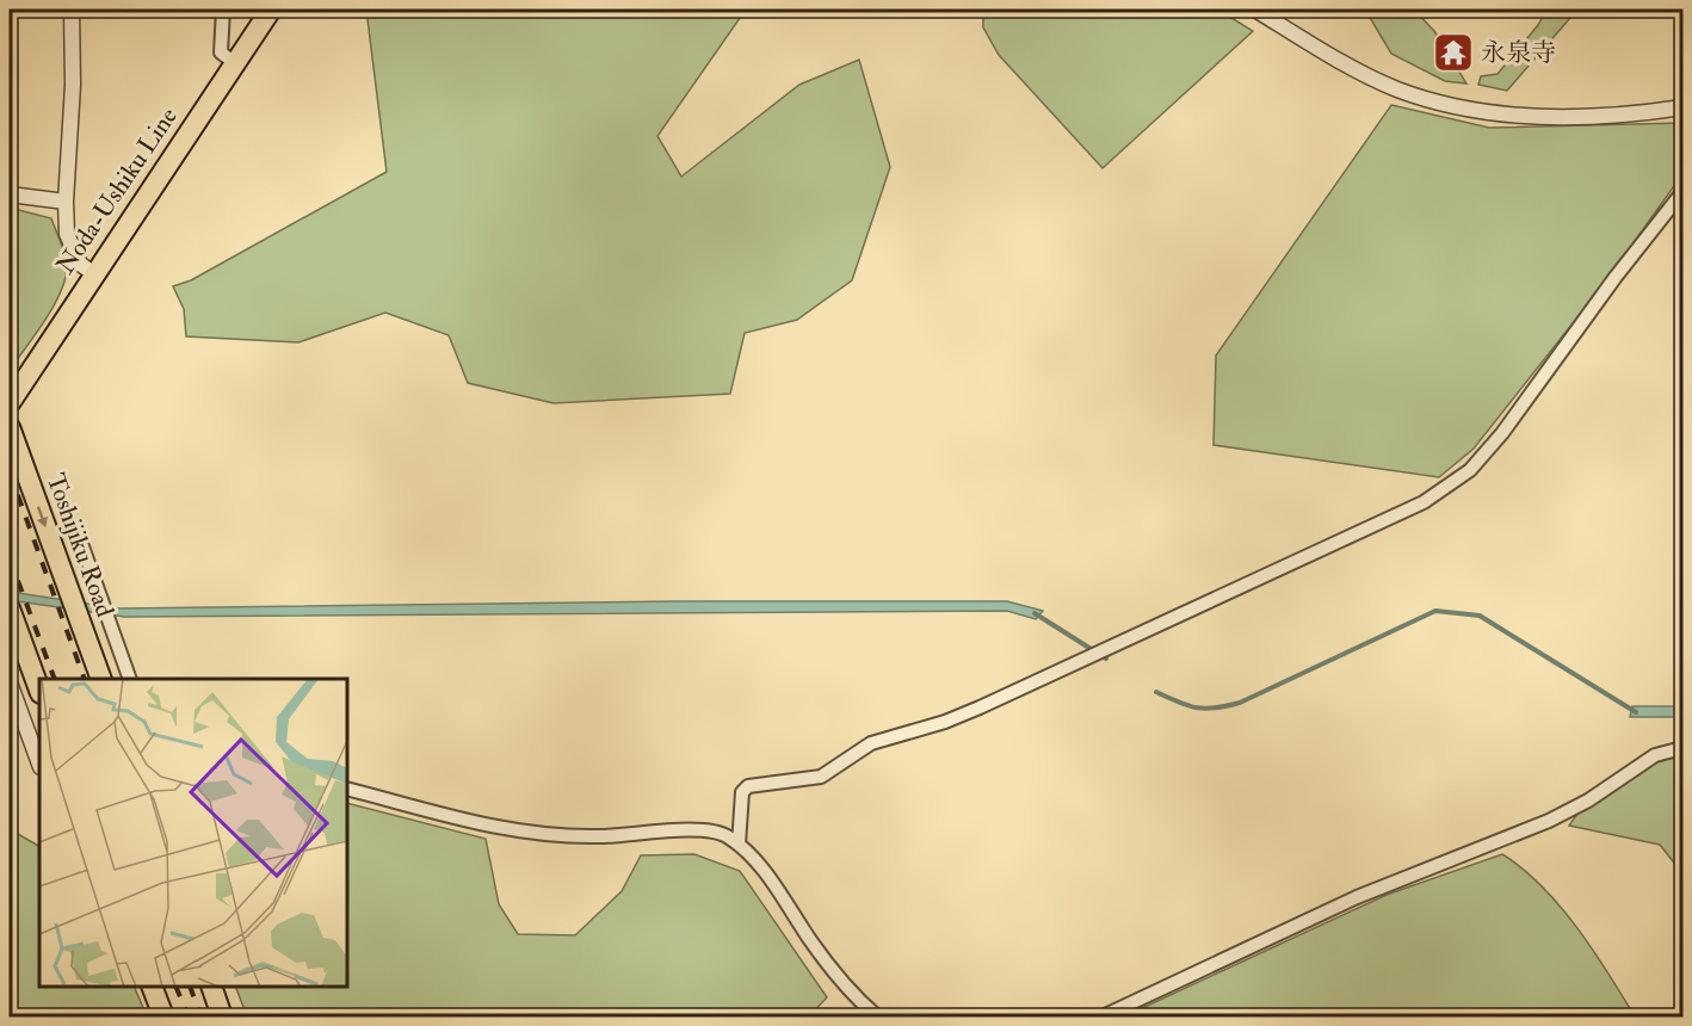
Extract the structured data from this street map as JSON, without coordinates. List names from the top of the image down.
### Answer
{
  "streets": {
    "main road": ["Noda-Ushiku Line", "Toshijiku Road"]
  },
  "places": {
    "temple": ["永泉寺"]
  }
}
